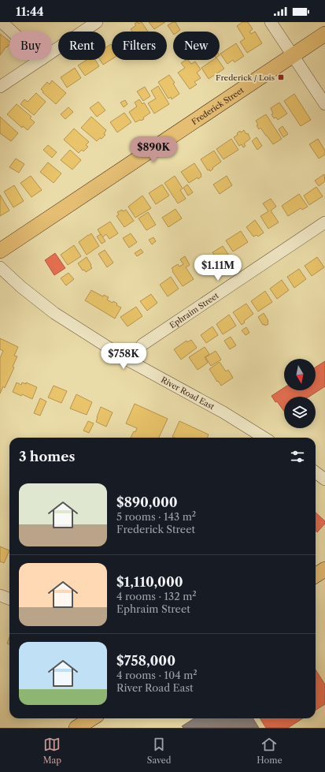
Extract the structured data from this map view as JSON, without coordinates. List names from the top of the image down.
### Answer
{
  "streets": {
    "main road": ["Frederick Street"],
    "street": ["Ephraim Street", "River Road East"]
  },
  "crossings": [
    ["Ephraim Street", "River Road East"]
  ],
  "places": {
    "transit": ["Frederick / Lois"]
  },
  "north": "bottom",
  "page": {
    "status": "11:44",
    "chip": [
      "Buy",
      "Rent",
      "Filters",
      "New"
    ],
    "price": ["$890K", "$1.11M", "$758K"],
    "heading": "3 homes",
    "list": [
      {
        "name": "$890,000",
        "note": "5 rooms · 143 m² · Frederick Street"
      },
      {
        "name": "$1,110,000",
        "note": "4 rooms · 132 m² · Ephraim Street"
      },
      {
        "name": "$758,000",
        "note": "4 rooms · 104 m² · River Road East"
      }
    ],
    "tabs": ["Map", "Saved", "Home"]
  }
}
